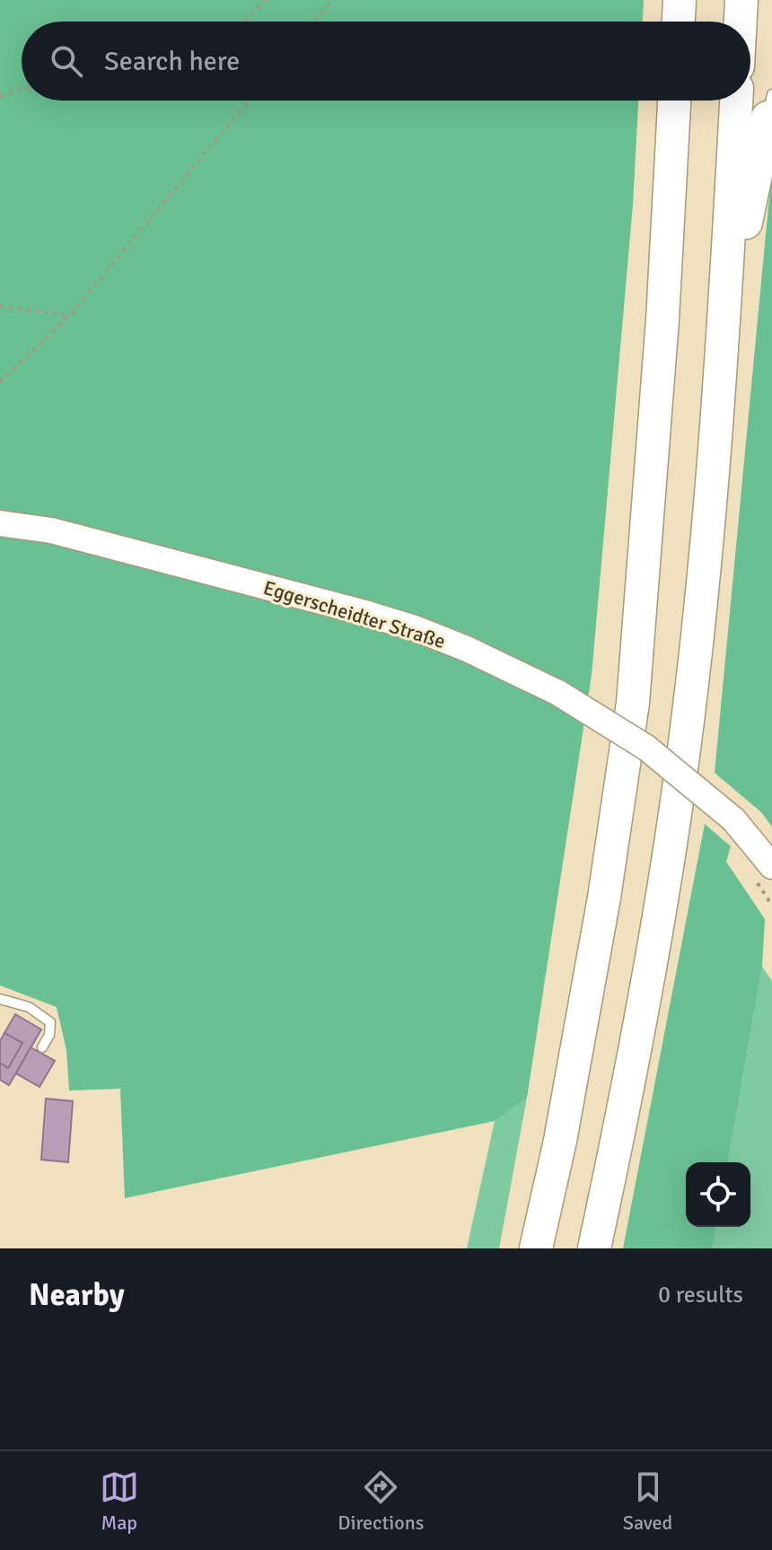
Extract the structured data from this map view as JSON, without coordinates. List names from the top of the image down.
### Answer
{
  "streets": {
    "street": ["Eggerscheidter Straße"]
  },
  "page": {
    "search": "Search here",
    "heading": ["Nearby", "0 results"],
    "nav": ["Map", "Directions", "Saved"]
  }
}
